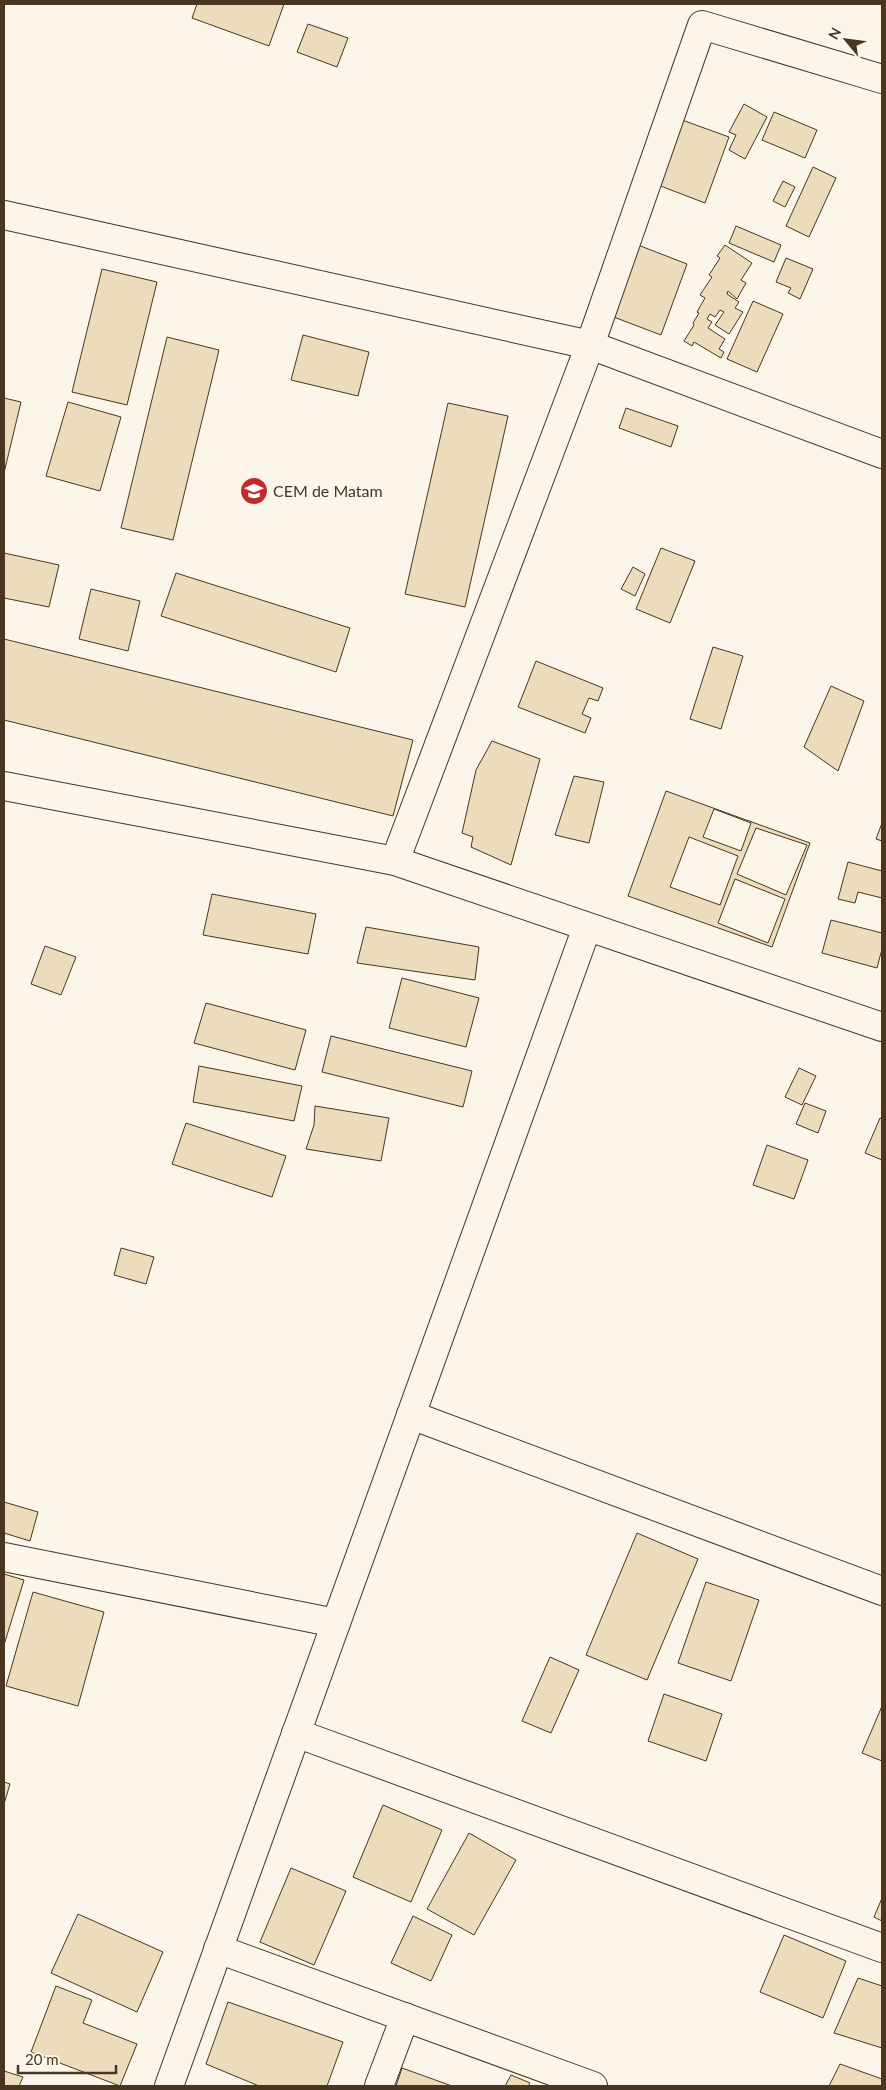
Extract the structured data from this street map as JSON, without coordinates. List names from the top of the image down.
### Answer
{
  "places": {
    "school or university": ["CEM de Matam"]
  },
  "scale_bar": "20 m",
  "north": "top left"
}
